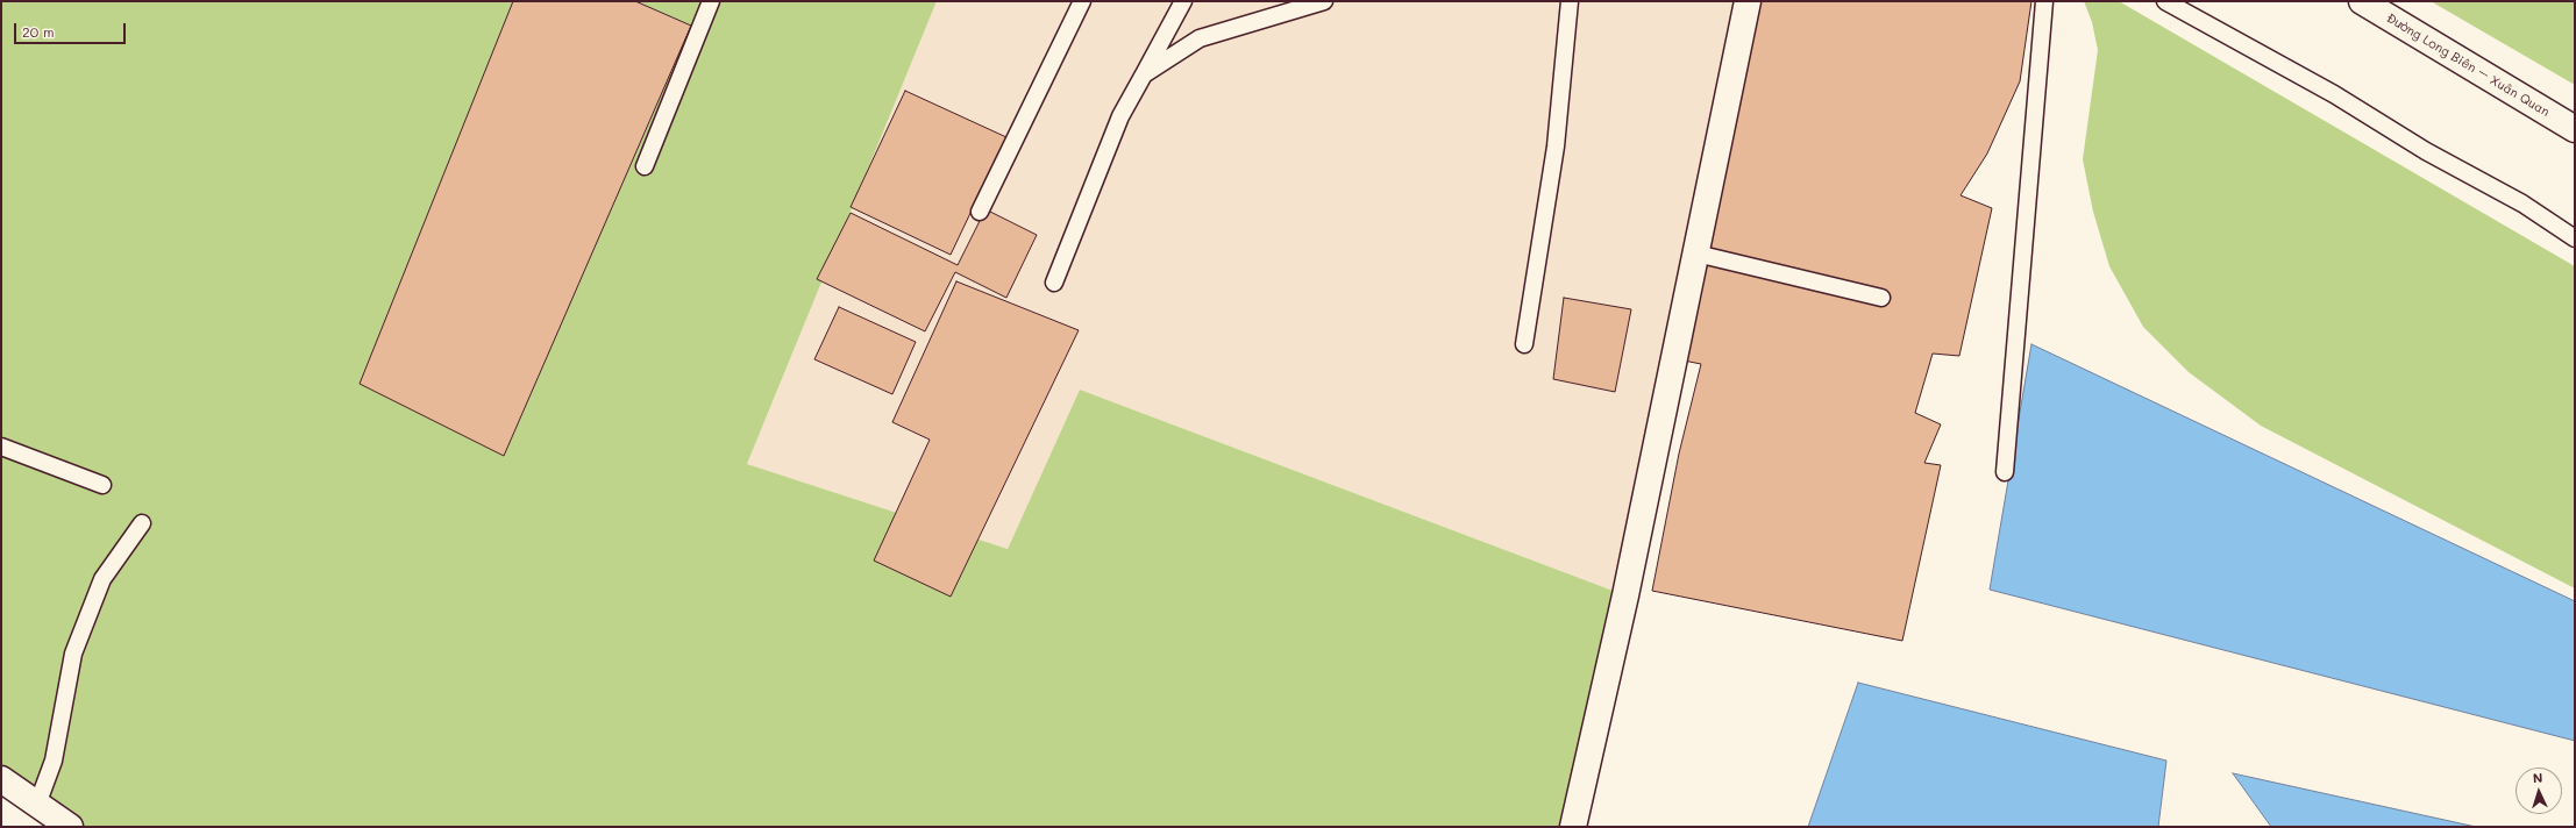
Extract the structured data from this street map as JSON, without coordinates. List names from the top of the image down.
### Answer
{
  "streets": {
    "street": ["Đường Long Biên – Xuân Quan"]
  },
  "scale_bar": "20 m",
  "north": "top"
}
